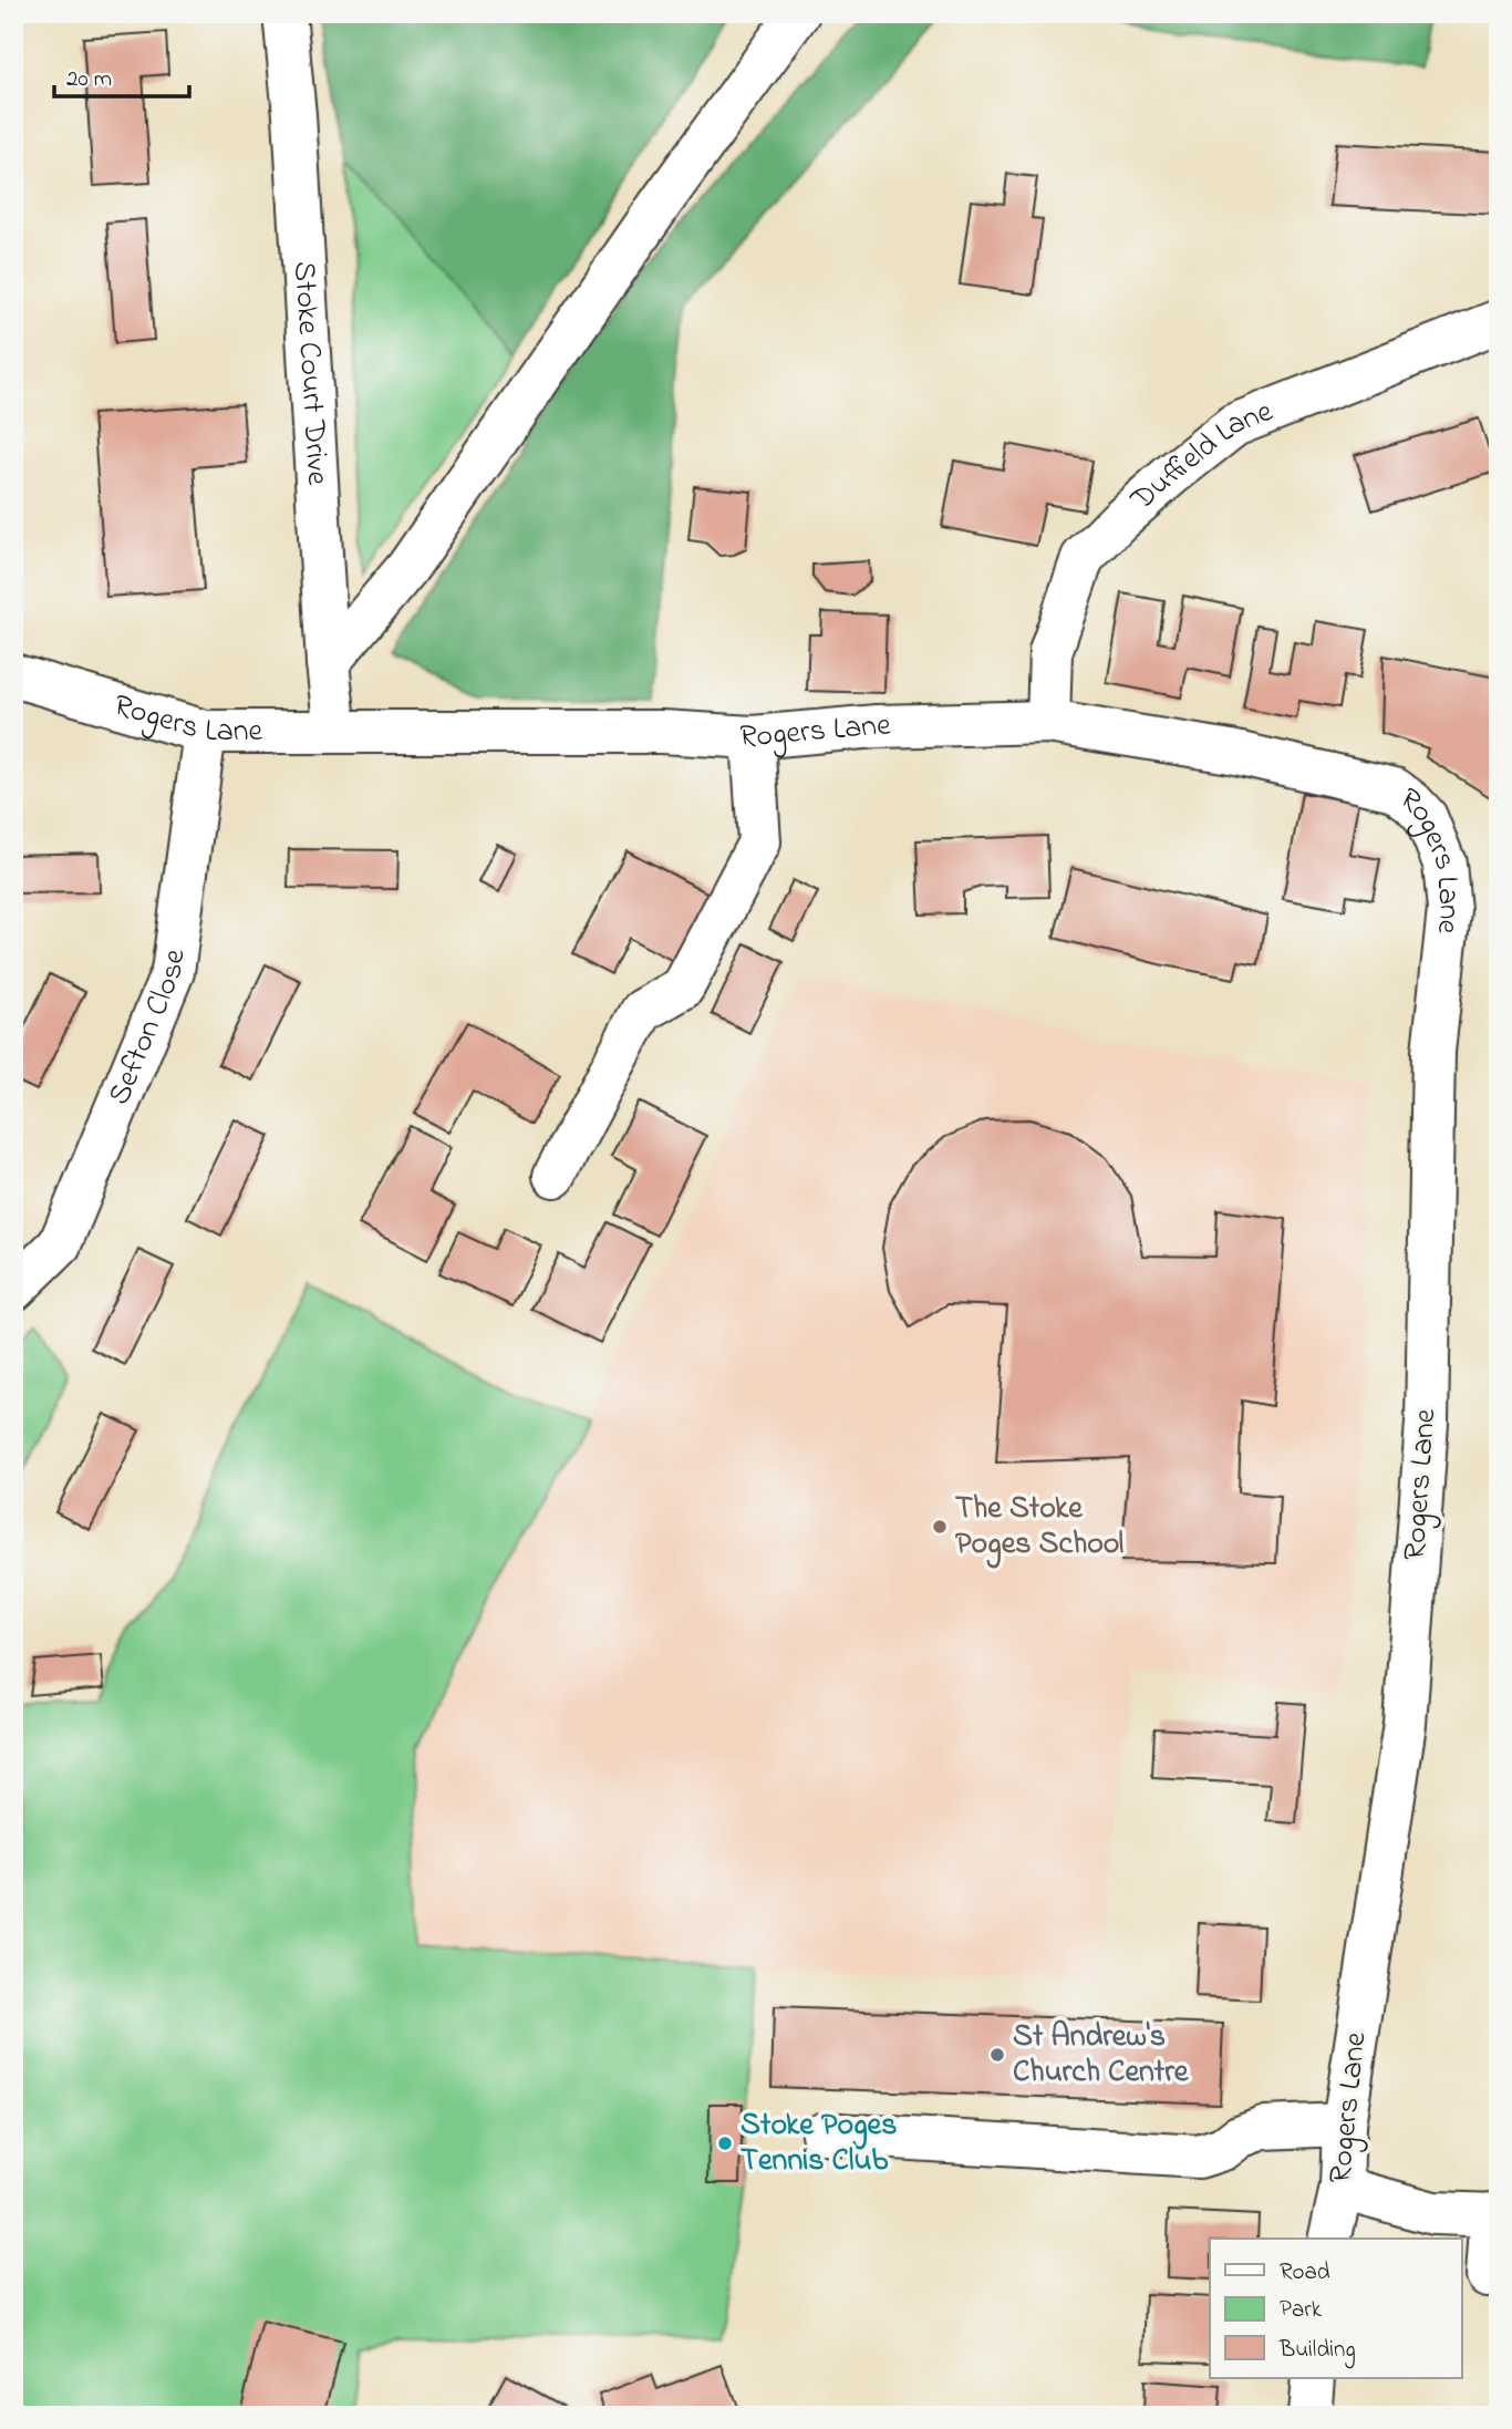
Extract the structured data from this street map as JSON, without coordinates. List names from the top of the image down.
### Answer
{
  "streets": {
    "street": [
      "Stoke Court Drive",
      "Duffield Lane",
      "Rogers Lane",
      "Sefton Close"
    ]
  },
  "crossings": [
    ["Stoke Court Drive", "Rogers Lane"],
    ["Duffield Lane", "Rogers Lane"],
    ["Rogers Lane", "Sefton Close"]
  ],
  "places": ["The Stoke Poges School", "St Andrew's Church Centre", "Stoke Poges Tennis Club"],
  "legend": ["Road", "Park", "Building"],
  "scale_bar": "20 m"
}
